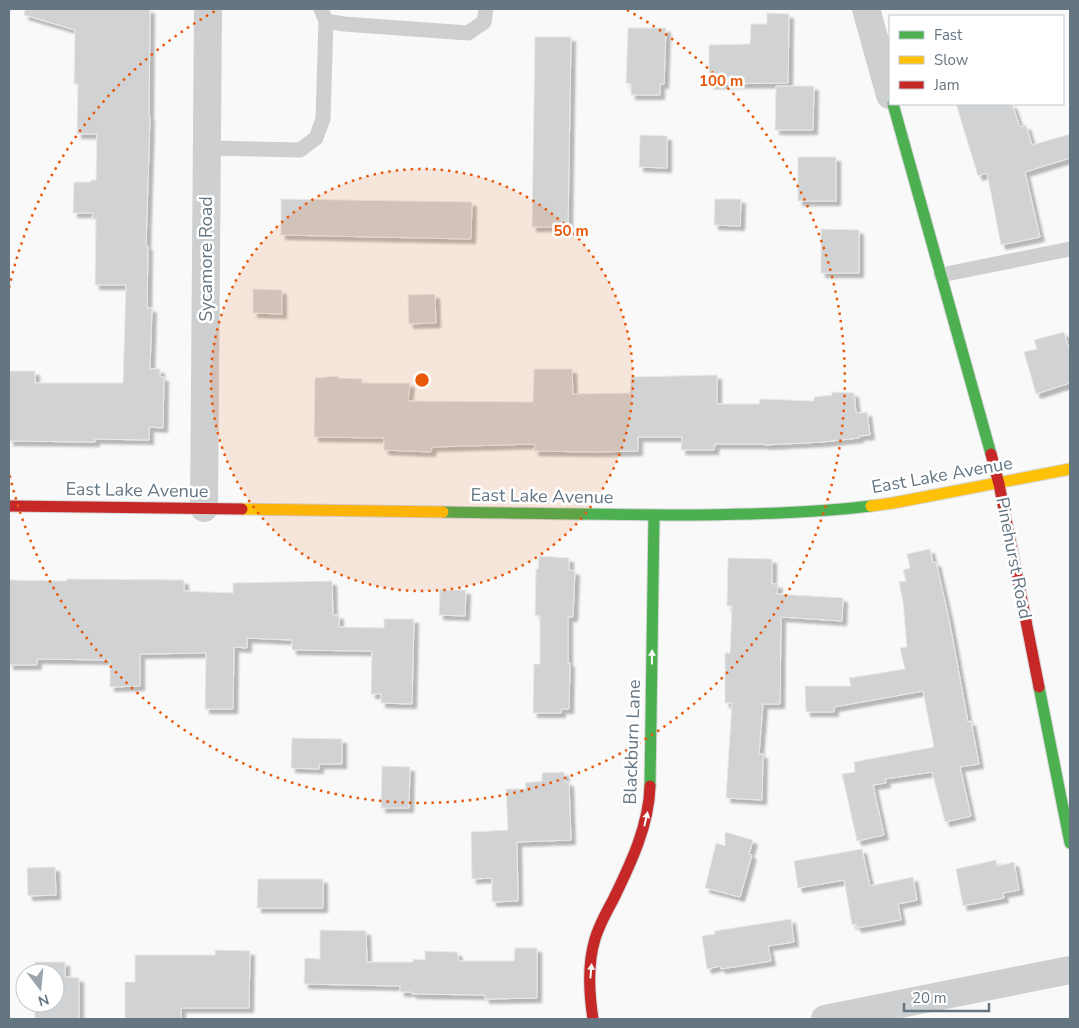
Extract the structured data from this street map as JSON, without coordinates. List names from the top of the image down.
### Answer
{
  "streets": {
    "street": [
      "Sycamore Road",
      "East Lake Avenue",
      "Pinehurst Road",
      "Blackburn Lane"
    ]
  },
  "crossings": [
    ["Sycamore Road", "East Lake Avenue"],
    ["East Lake Avenue", "Pinehurst Road"],
    ["East Lake Avenue", "Blackburn Lane"]
  ],
  "one_way": ["Blackburn Lane"],
  "legend": ["Fast", "Slow", "Jam"],
  "scale_bar": "20 m",
  "north": "bottom",
  "rings": ["100 m", "50 m"]
}
